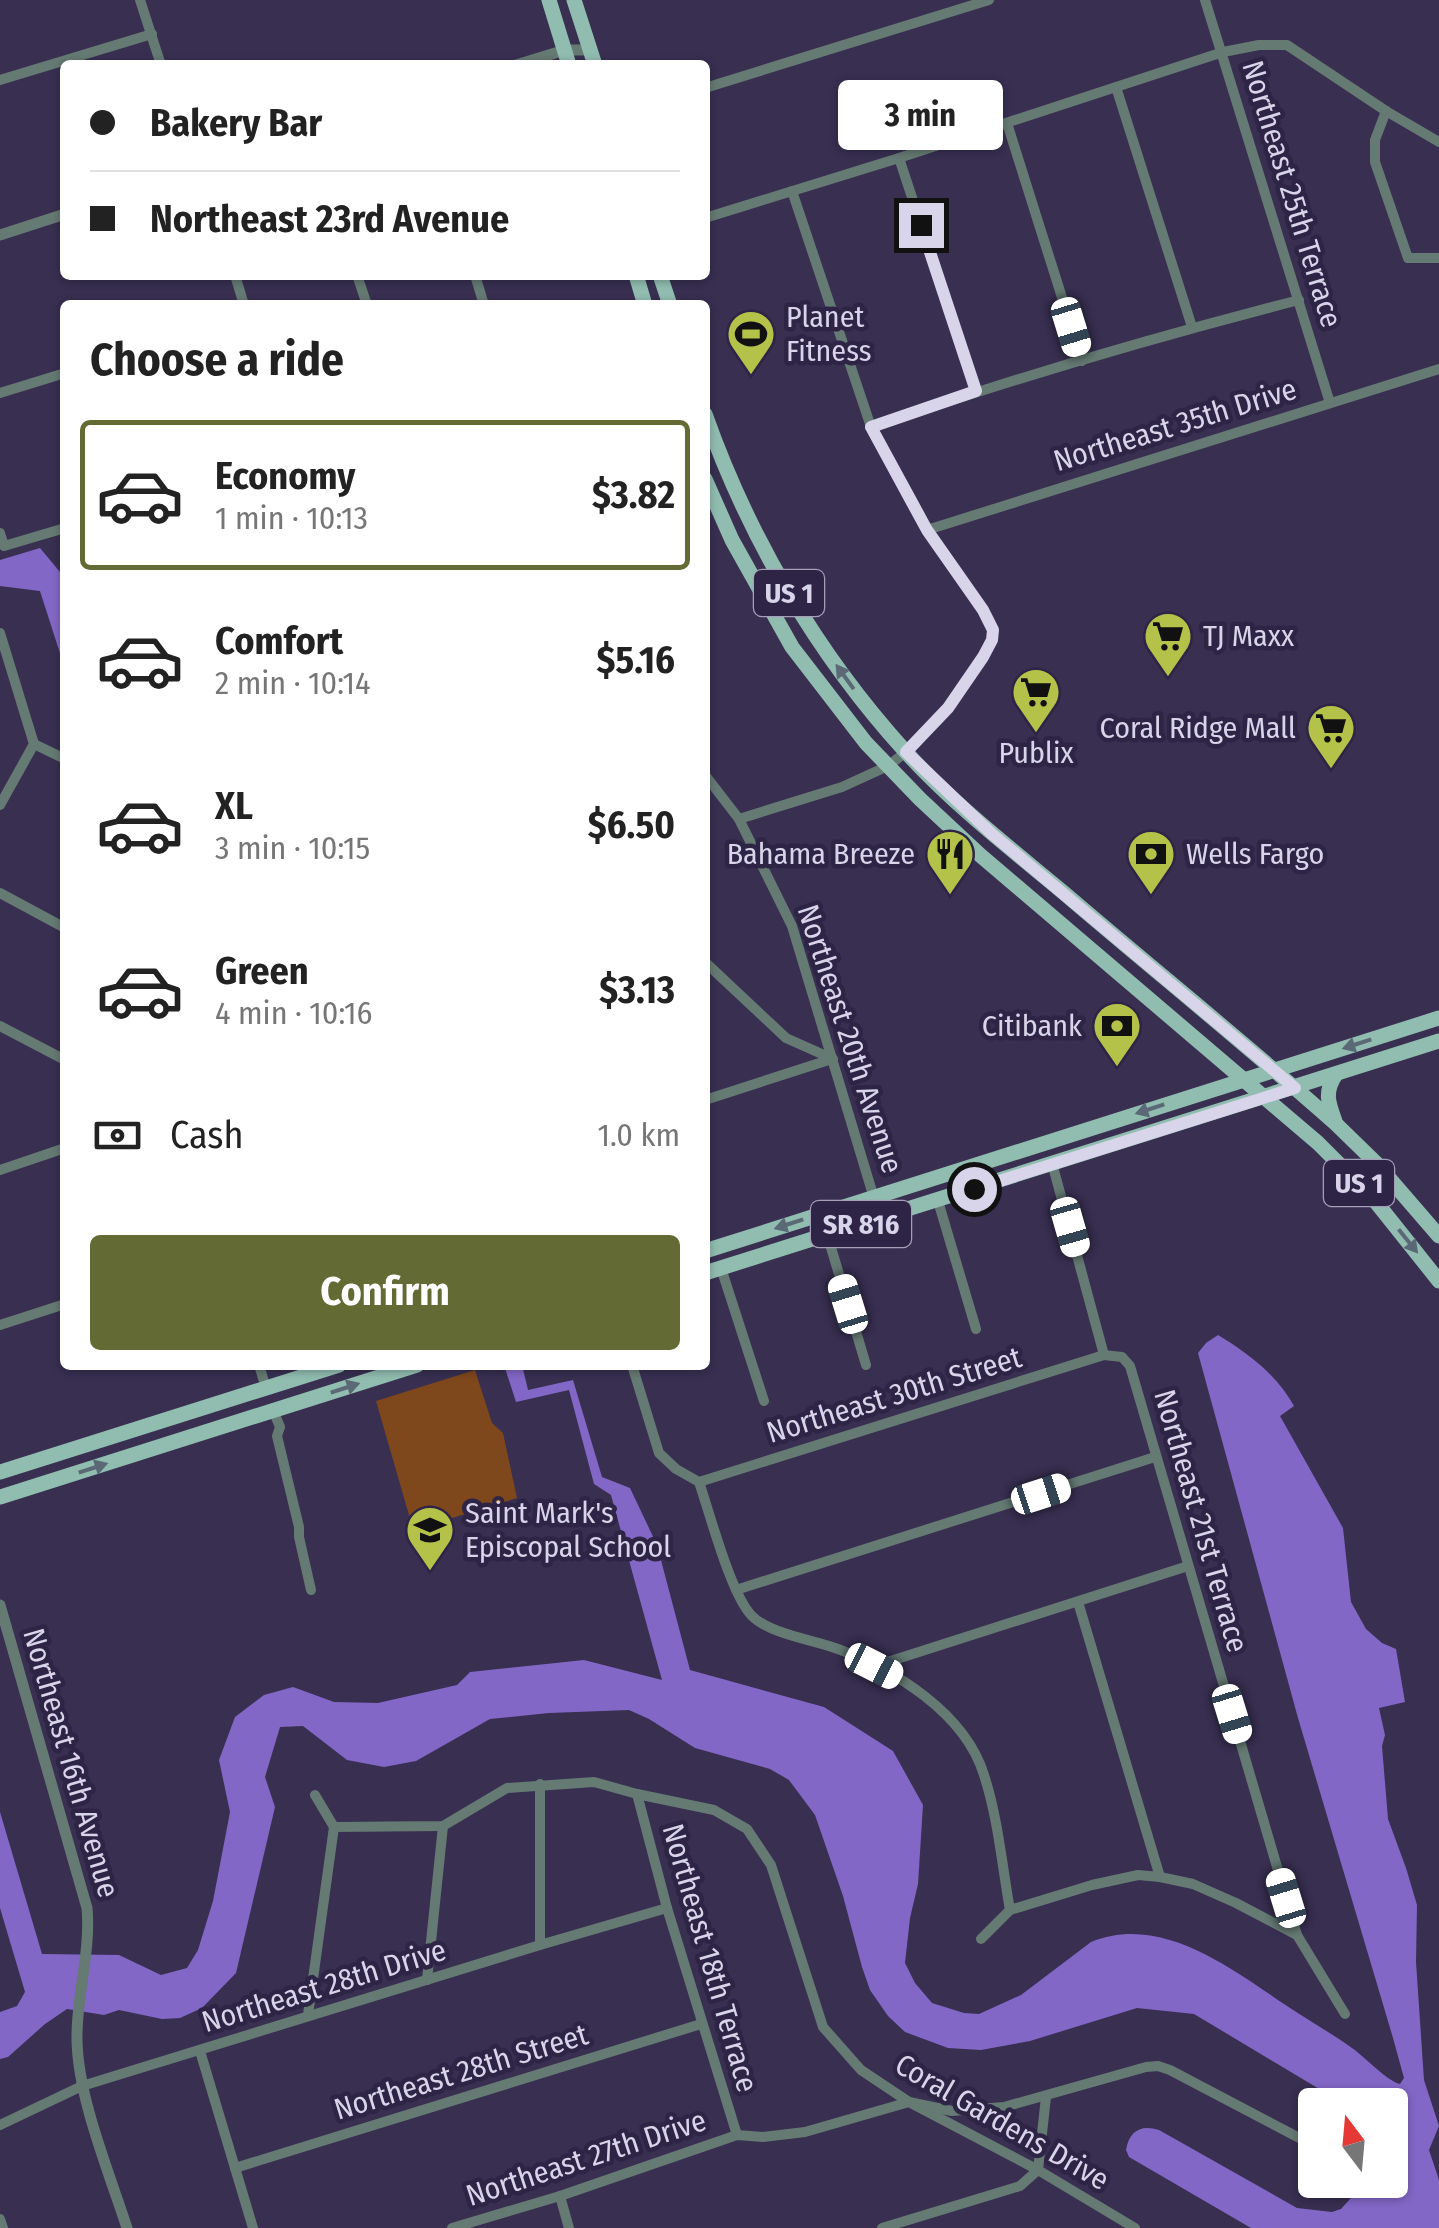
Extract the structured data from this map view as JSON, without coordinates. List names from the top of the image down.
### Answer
{
  "streets": {
    "main road": ["US 1", "SR 816"],
    "street": [
      "Northeast 25th Terrace",
      "Northeast 35th Drive",
      "Northeast 20th Avenue",
      "Northeast 30th Street",
      "Northeast 21st Terrace",
      "Northeast 16th Avenue",
      "Northeast 18th Terrace",
      "Northeast 28th Drive",
      "Northeast 28th Street",
      "Coral Gardens Drive",
      "Northeast 27th Drive"
    ]
  },
  "crossings": [
    ["Northeast 25th Terrace", "Northeast 35th Drive"],
    ["US 1", "SR 816"],
    ["Northeast 20th Avenue", "SR 816"],
    ["SR 816", "Northeast 21st Terrace"],
    ["Northeast 30th Street", "Northeast 21st Terrace"],
    ["Northeast 16th Avenue", "Northeast 28th Drive"],
    ["Northeast 18th Terrace", "Northeast 28th Drive"],
    ["Northeast 18th Terrace", "Northeast 28th Street"],
    ["Northeast 18th Terrace", "Coral Gardens Drive"],
    ["Northeast 18th Terrace", "Northeast 27th Drive"],
    ["Coral Gardens Drive", "Northeast 27th Drive"]
  ],
  "places": {
    "sports": ["Planet Fitness"],
    "supermarket": ["TJ Maxx", "Publix", "Coral Ridge Mall"],
    "restaurant": ["Bahama Breeze"],
    "bank": ["Wells Fargo", "Citibank"],
    "school or university": ["Saint Mark's Episcopal School"]
  },
  "north": "top",
  "page": {
    "banner": ["Bakery Bar", "Northeast 23rd Avenue"],
    "bubble": "3 min",
    "heading": "Choose a ride",
    "list": [
      {
        "name": "Economy",
        "note": "1 min · 10:13",
        "value": "$3.82"
      },
      {
        "name": "Comfort",
        "note": "2 min · 10:14",
        "value": "$5.16"
      },
      {
        "name": "XL",
        "note": "3 min · 10:15",
        "value": "$6.50"
      },
      {
        "name": "Green",
        "note": "4 min · 10:16",
        "value": "$3.13"
      }
    ],
    "pay": ["Cash", "1.0 km"],
    "buttons": "Confirm"
  }
}
